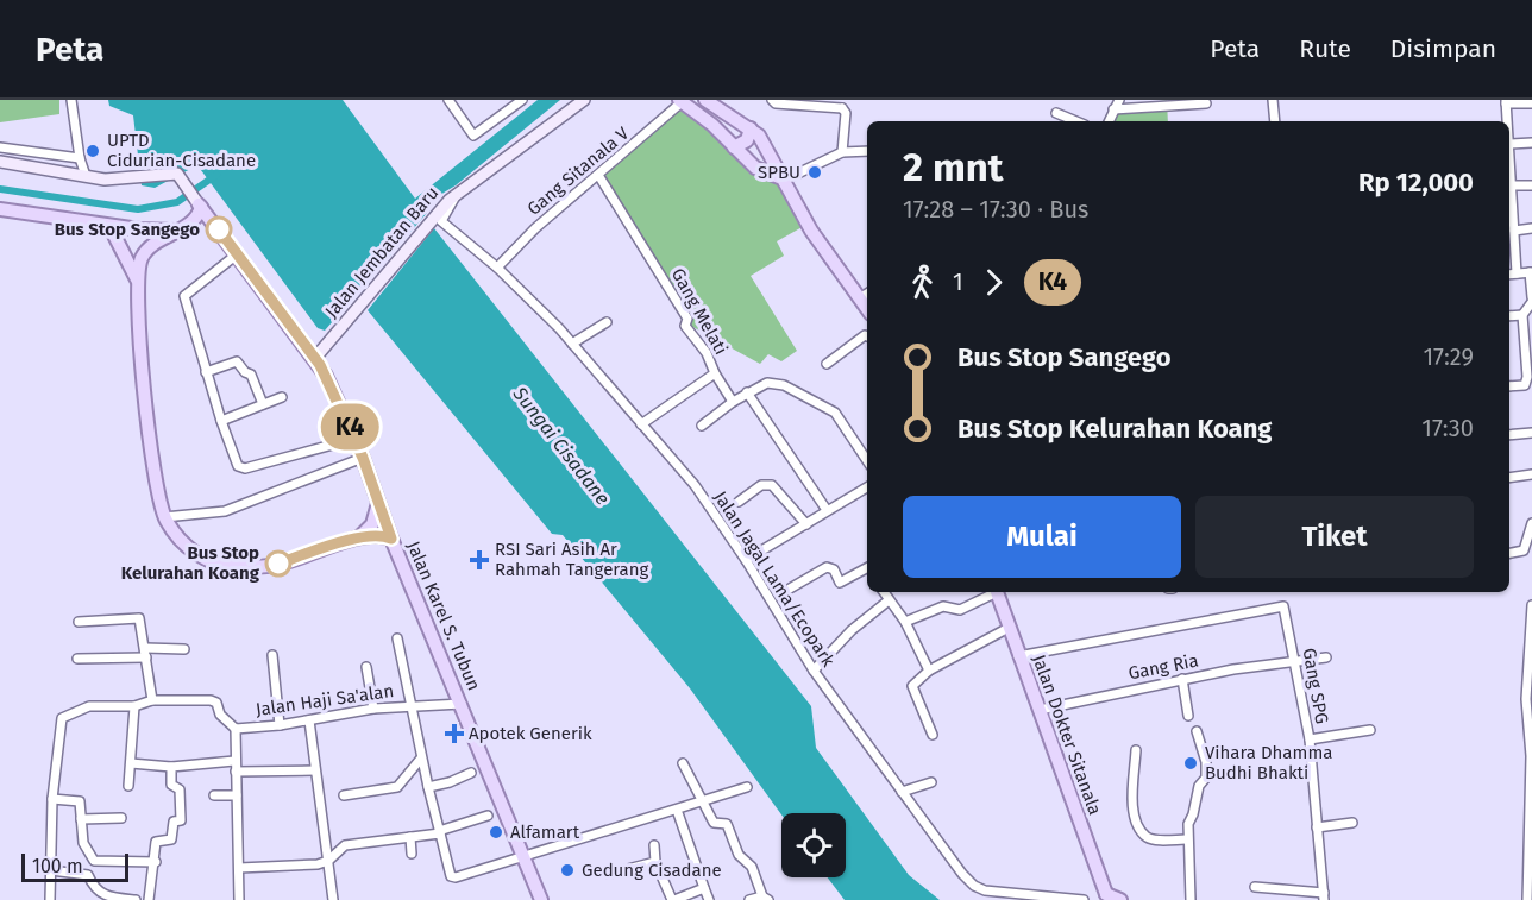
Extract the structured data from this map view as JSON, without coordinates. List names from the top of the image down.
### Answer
{
  "streets": {
    "main road": ["Jalan Karel S. Tubun", "Jalan Dokter Sitanala"],
    "street": [
      "Gang Sitanala V",
      "Jalan Jembatan Baru",
      "Gang Melati",
      "Jalan Jagal Lama/Ecopark",
      "Gang Ria",
      "Gang SPG",
      "Jalan Haji Sa'alan"
    ]
  },
  "crossings": [
    ["Gang Sitanala V", "Gang Melati"],
    ["Gang Sitanala V", "Jalan Jagal Lama/Ecopark"],
    ["Jalan Jembatan Baru", "Jalan Jagal Lama/Ecopark"],
    ["Jalan Jembatan Baru", "Jalan Karel S. Tubun"],
    ["Jalan Karel S. Tubun", "Jalan Haji Sa'alan"],
    ["Gang Ria", "Gang SPG"],
    ["Gang Ria", "Jalan Dokter Sitanala"],
    ["Gang SPG", "Jalan Dokter Sitanala"]
  ],
  "water": ["Sungai Cisadane"],
  "places": {
    "other": [
      "UPTD Cidurian-Cisadane",
      "SPBU",
      "Bus Stop Sangego",
      "Bus Stop Kelurahan Koang",
      "Vihara Dhamma Budhi Bhakti",
      "Alfamart",
      "Gedung Cisadane"
    ],
    "health": ["RSI Sari Asih Ar Rahmah Tangerang", "Apotek Generik"]
  },
  "lines": ["bus line K4"],
  "scale_bar": "100 m",
  "page": {
    "header": "Peta",
    "nav": ["Peta", "Rute", "Disimpan"],
    "on_map": "K4",
    "heading": ["2 mnt", "17:28 – 17:30 · Bus", "Rp 12,000"],
    "legs": ["1", "K4"],
    "list": [
      {
        "name": "Bus Stop Sangego",
        "value": "17:29"
      },
      {
        "name": "Bus Stop Kelurahan Koang",
        "value": "17:30"
      }
    ],
    "buttons": ["Mulai", "Tiket"],
    "scale": "100 m"
  }
}
